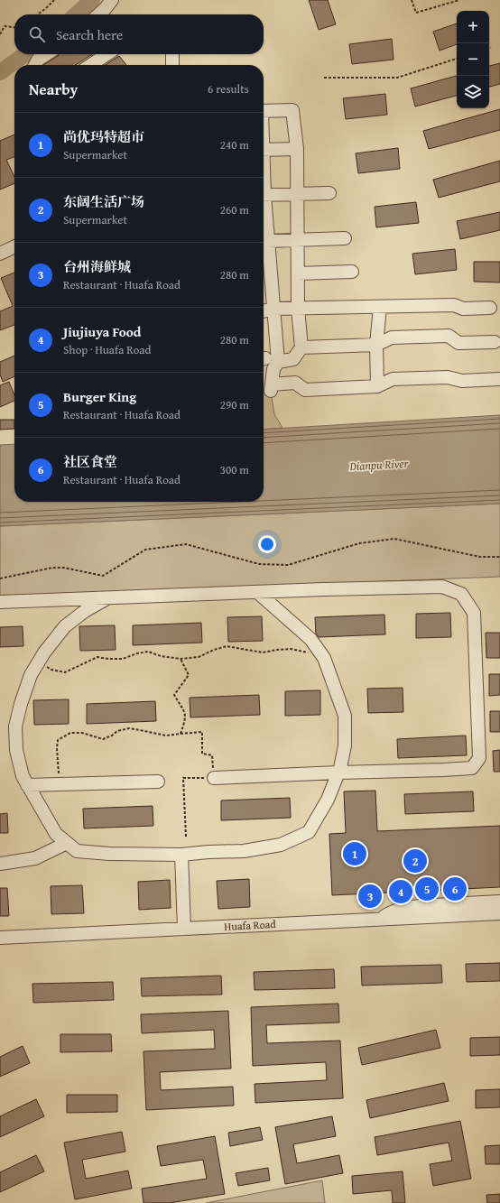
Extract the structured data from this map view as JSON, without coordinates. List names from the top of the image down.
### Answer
{
  "streets": {
    "street": ["Huafa Road"]
  },
  "water": ["Dianpu River"],
  "page": {
    "map_buttons": ["+", "−"],
    "search": "Search here",
    "heading": ["Nearby", "6 results"],
    "list": [
      {
        "mark": "1",
        "name": "尚优玛特超市",
        "note": "Supermarket",
        "value": "240 m"
      },
      {
        "mark": "2",
        "name": "东阔生活广场",
        "note": "Supermarket",
        "value": "260 m"
      },
      {
        "mark": "3",
        "name": "台州海鲜城",
        "note": "Restaurant · Huafa Road",
        "value": "280 m"
      },
      {
        "mark": "4",
        "name": "Jiujiuya Food",
        "note": "Shop · Huafa Road",
        "value": "280 m"
      },
      {
        "mark": "5",
        "name": "Burger King",
        "note": "Restaurant · Huafa Road",
        "value": "290 m"
      },
      {
        "mark": "6",
        "name": "社区食堂",
        "note": "Restaurant · Huafa Road",
        "value": "300 m"
      }
    ],
    "pins": [
      "1",
      "2",
      "5",
      "6",
      "4",
      "3"
    ]
  }
}
